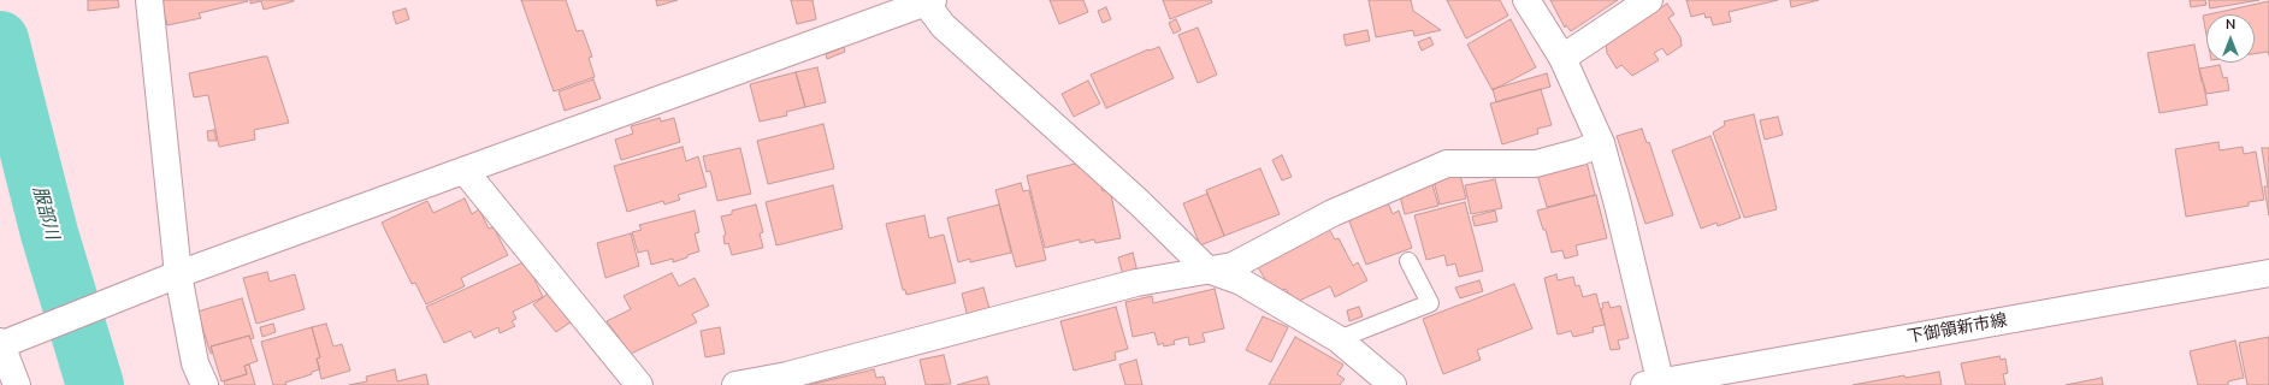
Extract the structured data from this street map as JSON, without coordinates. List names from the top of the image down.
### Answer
{
  "streets": {
    "street": ["下御領新市線"]
  },
  "water": ["服部川"],
  "north": "top"
}
